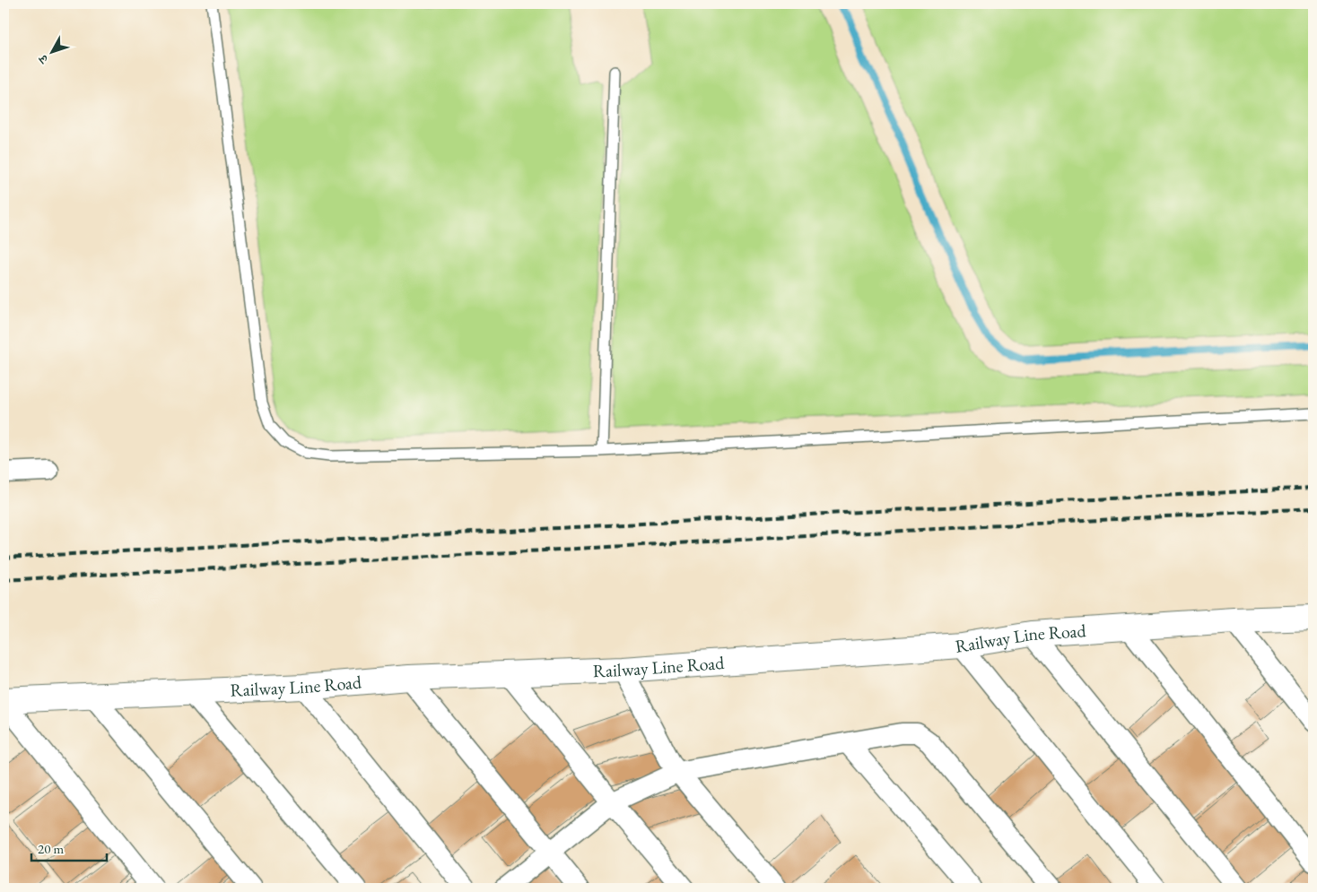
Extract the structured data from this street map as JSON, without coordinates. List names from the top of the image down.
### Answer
{
  "streets": {
    "street": ["Railway Line Road"]
  },
  "scale_bar": "20 m",
  "north": "bottom left"
}
